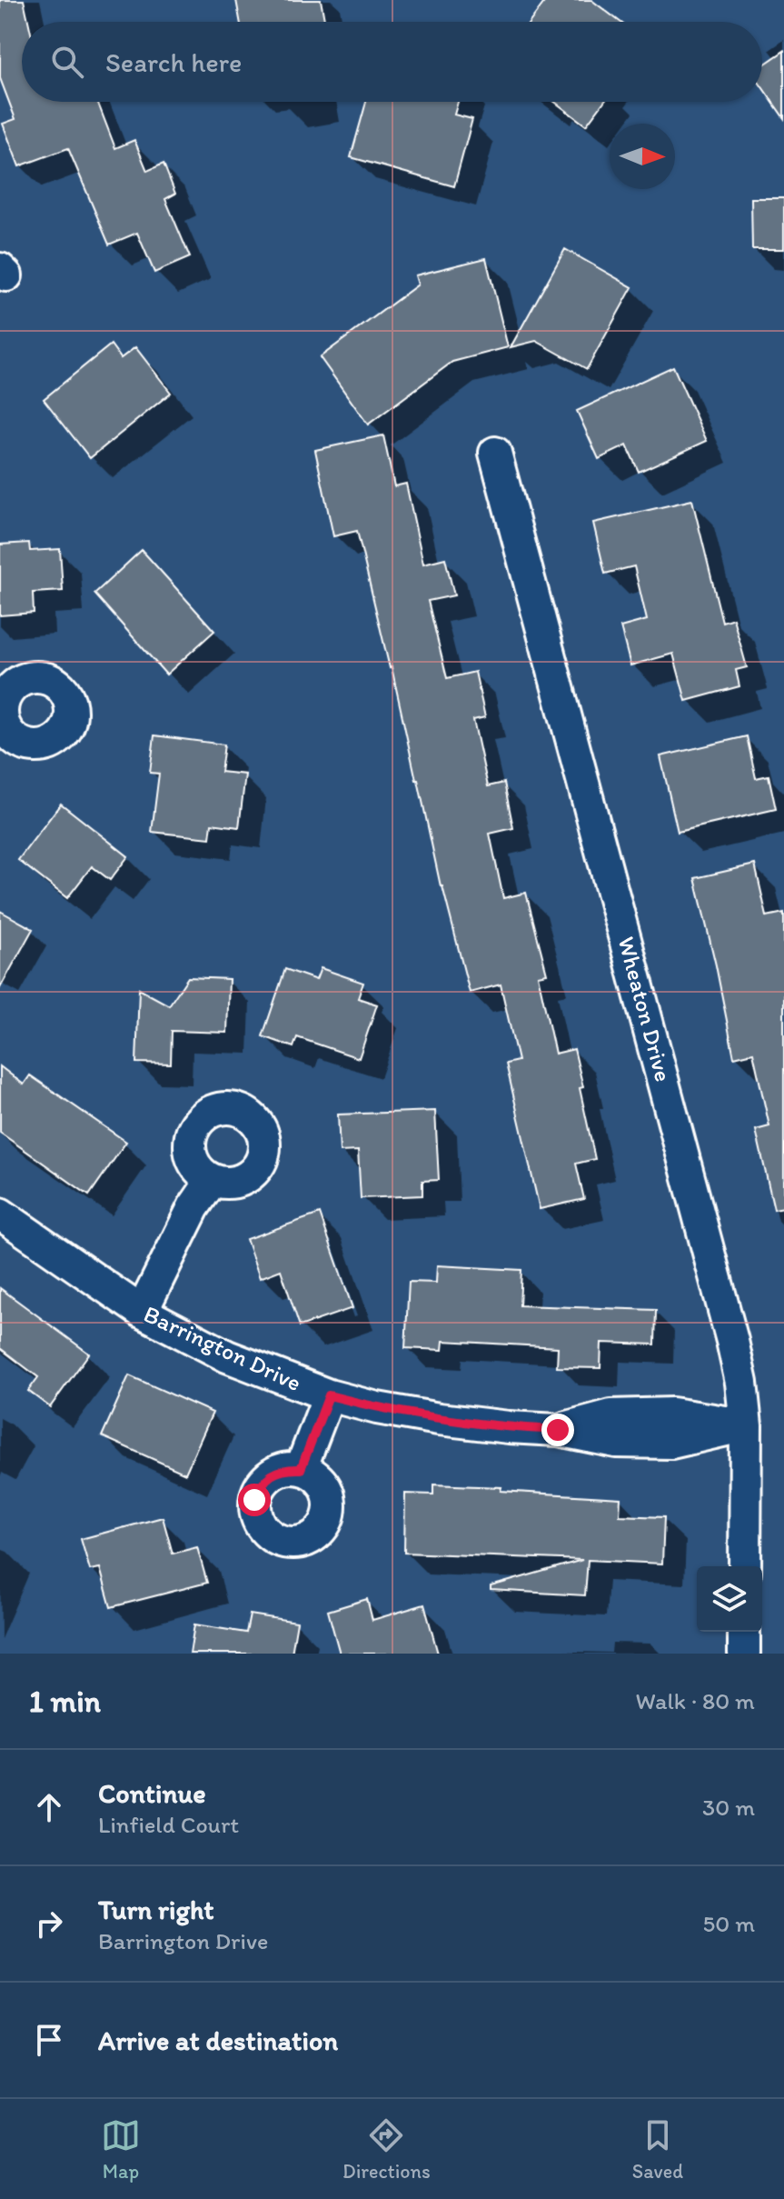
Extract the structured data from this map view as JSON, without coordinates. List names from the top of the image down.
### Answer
{
  "streets": {
    "street": ["Wheaton Drive", "Barrington Drive"]
  },
  "crossings": [
    ["Wheaton Drive", "Barrington Drive"]
  ],
  "north": "right",
  "page": {
    "search": "Search here",
    "heading": ["1 min", "Walk · 80 m"],
    "list": [
      ["Continue", "Linfield Court", "30 m"],
      ["Turn right", "Barrington Drive", "50 m"],
      "Arrive at destination"
    ],
    "nav": ["Map", "Directions", "Saved"]
  }
}
